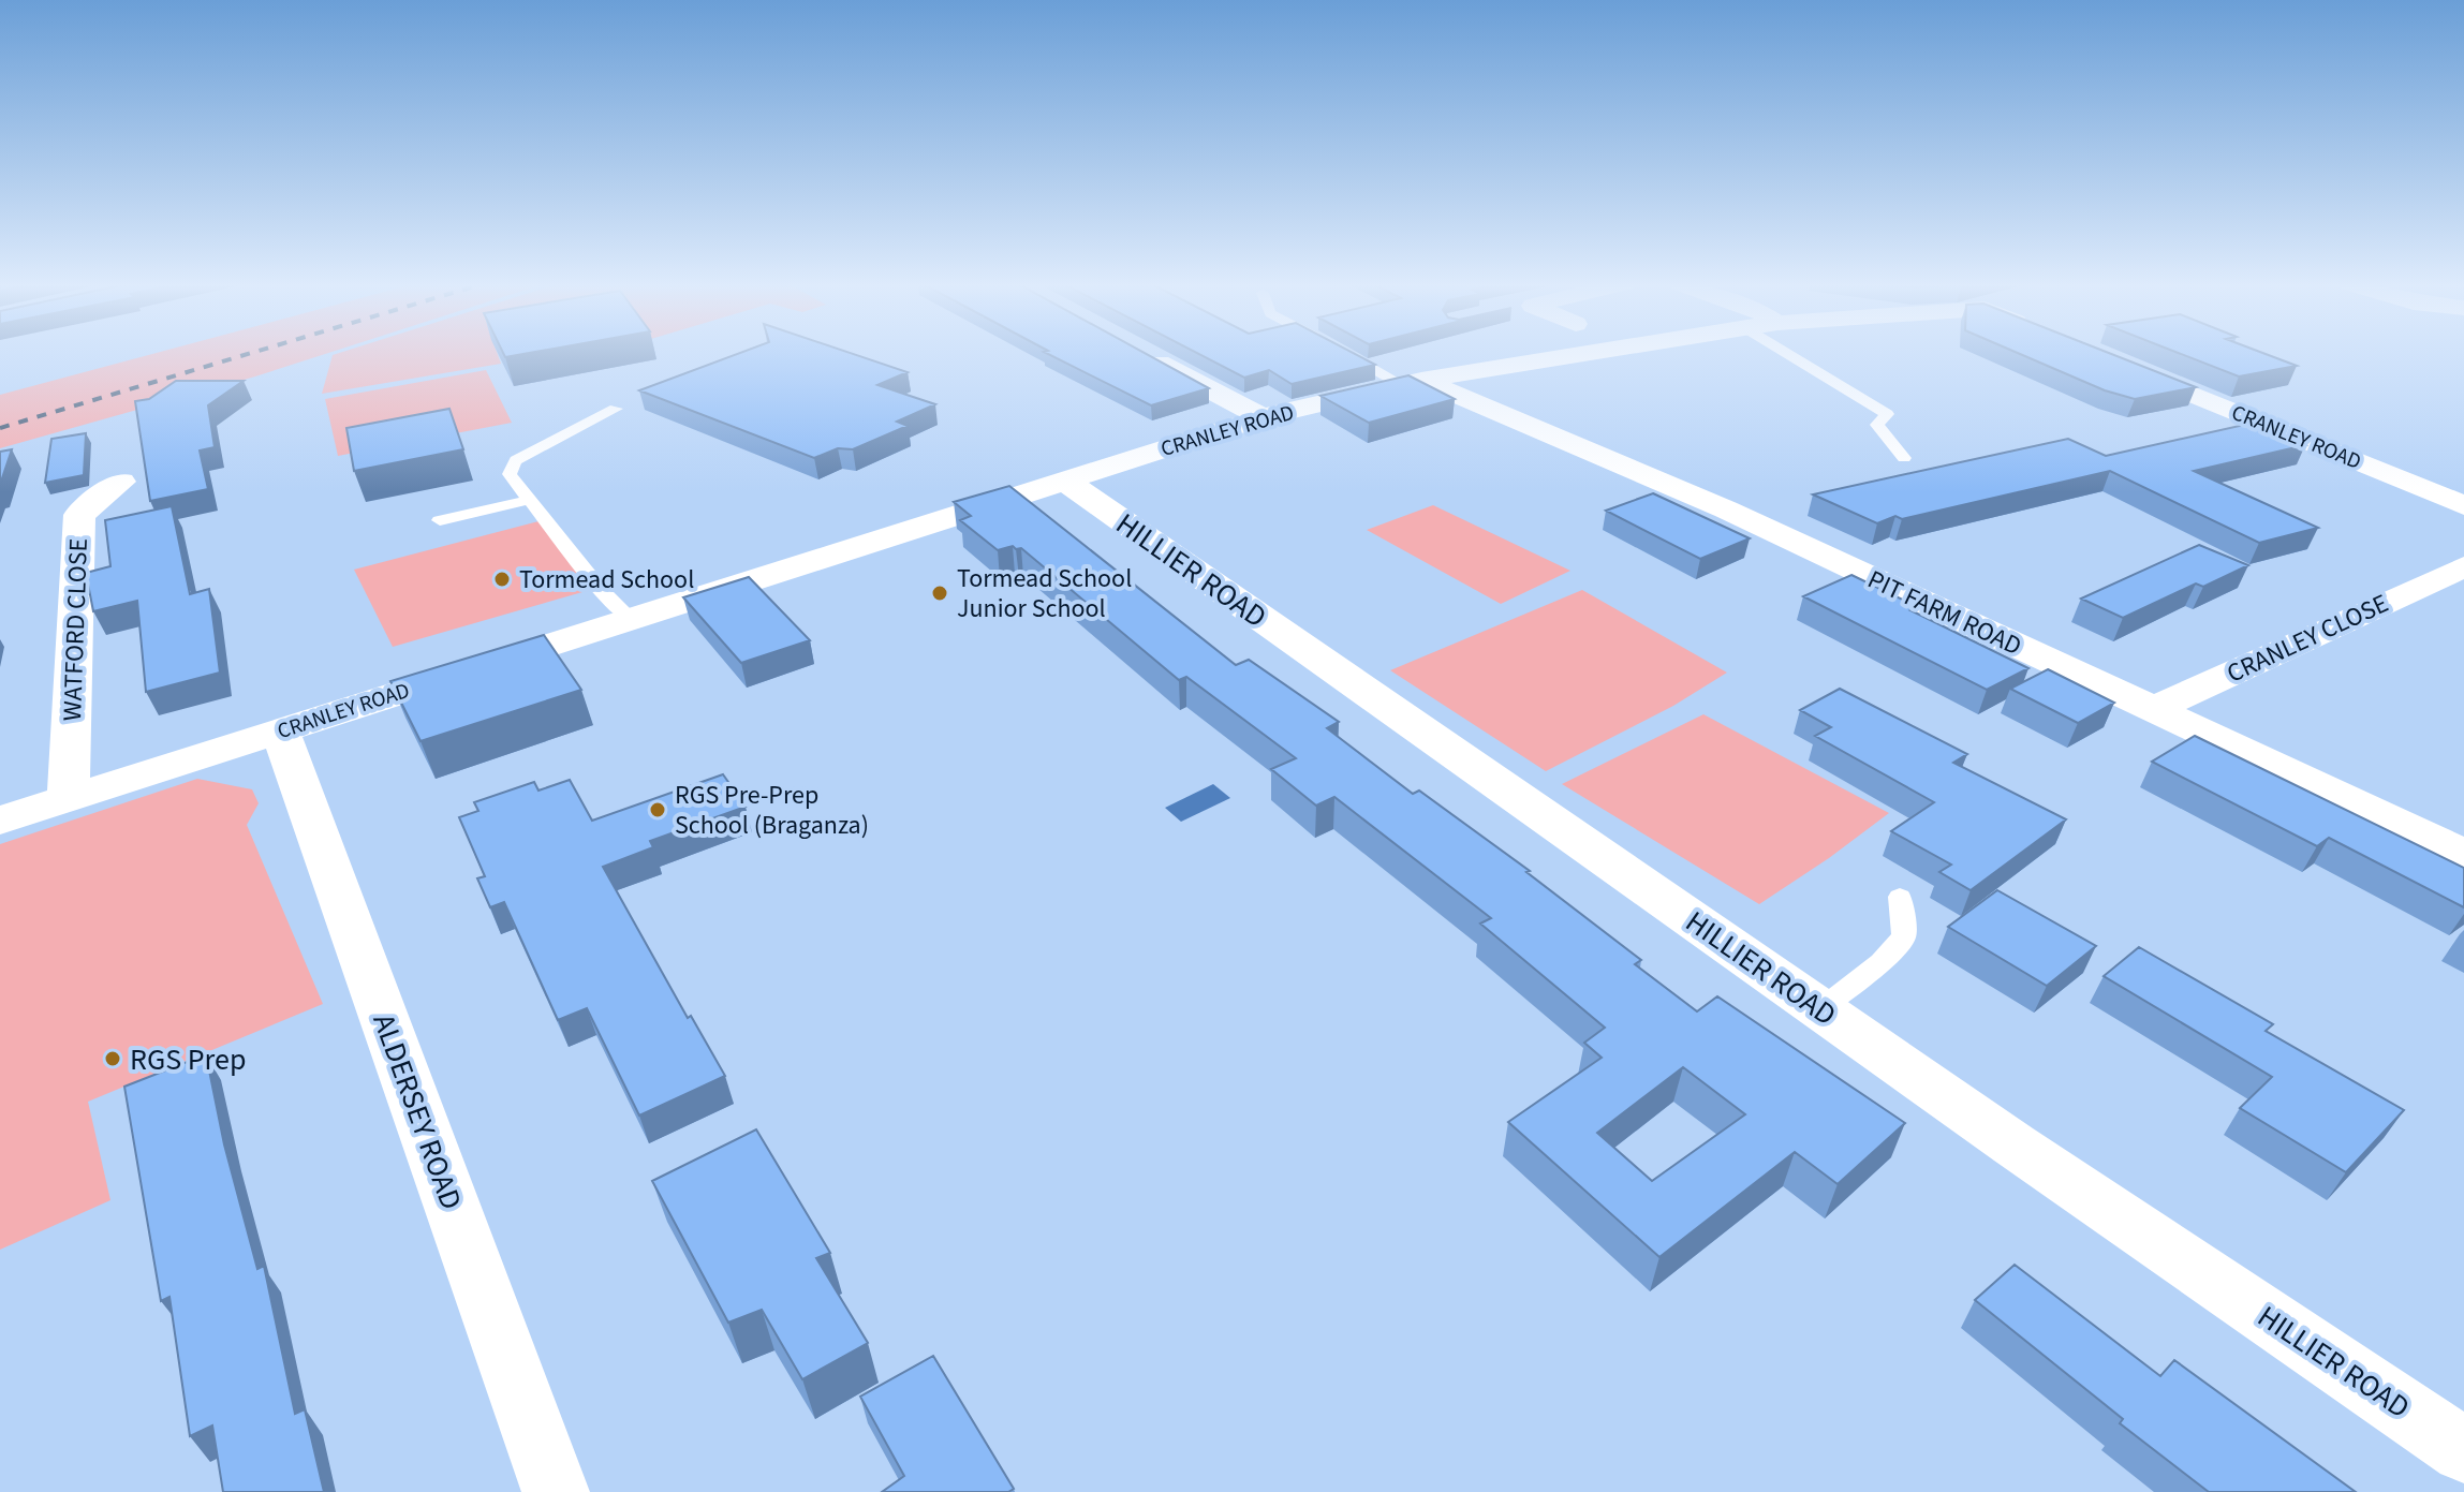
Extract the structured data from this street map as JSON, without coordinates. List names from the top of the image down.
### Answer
{
  "streets": {
    "street": [
      "CRANLEY ROAD",
      "HILLIER ROAD",
      "PIT FARM ROAD",
      "WATFORD CLOSE",
      "CRANLEY CLOSE",
      "ALDERSEY ROAD"
    ]
  },
  "crossings": [
    ["CRANLEY ROAD", "HILLIER ROAD"],
    ["CRANLEY ROAD", "PIT FARM ROAD"],
    ["CRANLEY ROAD", "WATFORD CLOSE"],
    ["CRANLEY ROAD", "ALDERSEY ROAD"],
    ["PIT FARM ROAD", "CRANLEY CLOSE"]
  ],
  "places": [
    "Tormead School",
    "Tormead School Junior School",
    "RGS Pre-Prep School (Braganza)",
    "RGS Prep"
  ]
}
